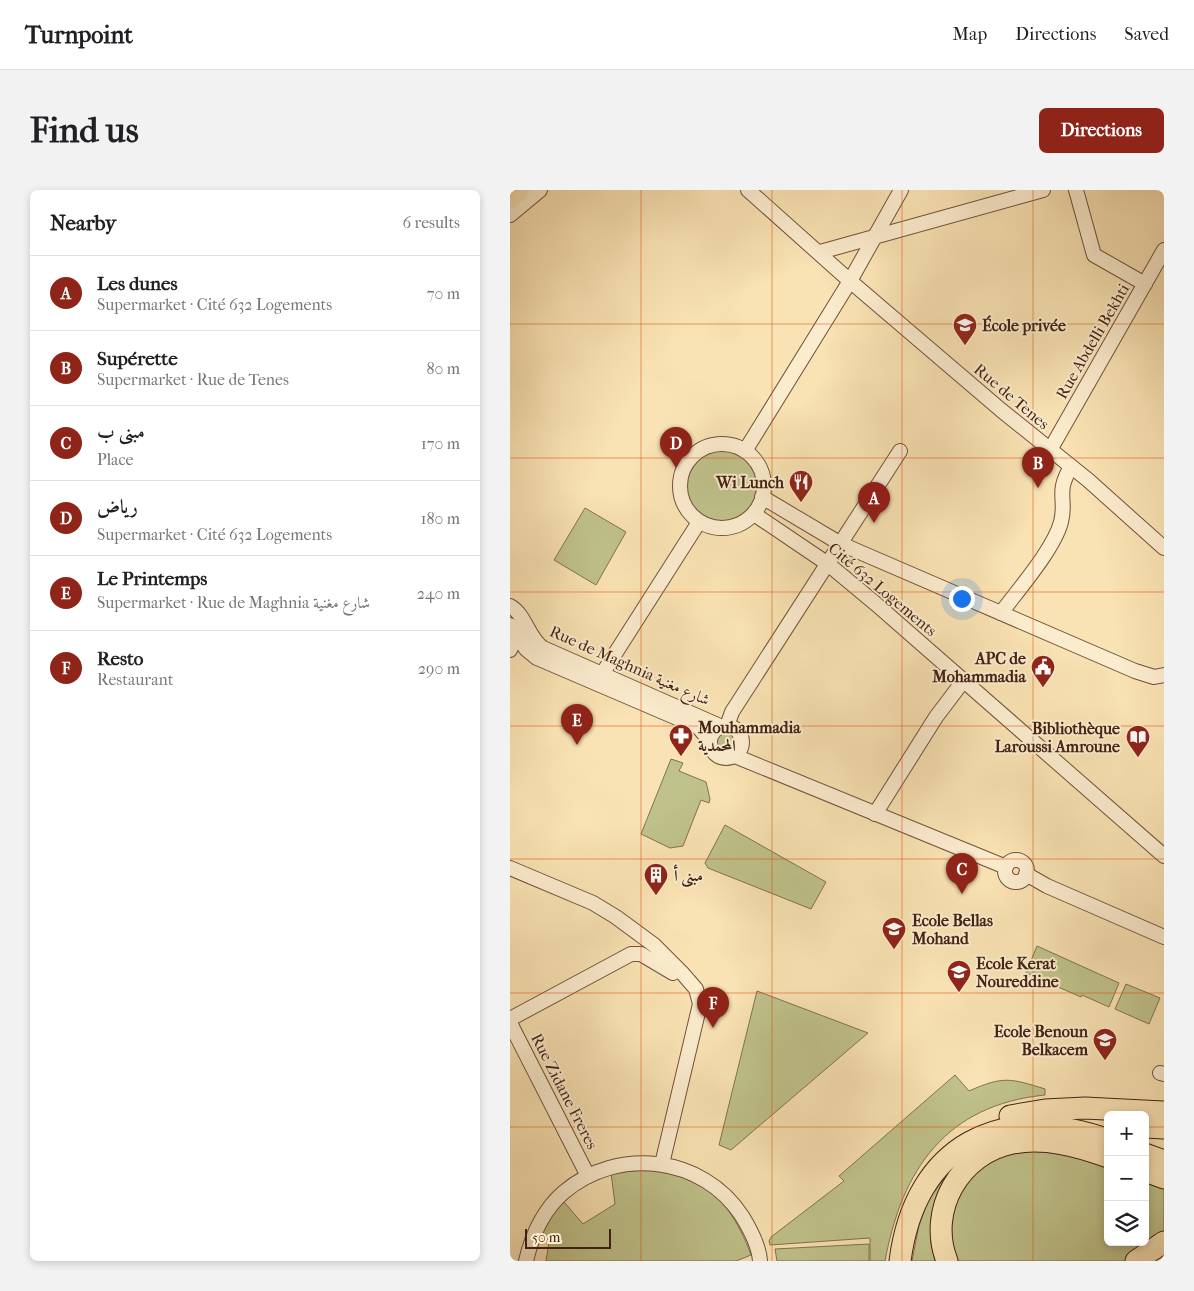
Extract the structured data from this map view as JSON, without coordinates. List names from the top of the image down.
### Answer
{
  "streets": {
    "street": [
      "Rue Abdelli Bekhti",
      "Rue de Tenes",
      "Cité 632 Logements",
      "Rue de Maghnia شارع مغنية",
      "Rue Zidane Freres"
    ]
  },
  "crossings": [
    ["Rue Abdelli Bekhti", "Rue de Tenes"]
  ],
  "places": {
    "school or university": [
      "École privée",
      "Ecole Bellas Mohand",
      "Ecole Kerat Noureddine",
      "Ecole Benoun Belkacem"
    ],
    "restaurant": ["Wi Lunch"],
    "public building": ["APC de Mohammadia"],
    "pharmacy": ["Mouhammadia المحمدية"],
    "library": ["Bibliothèque Laroussi Amroune"],
    "building": ["مبنى أ"]
  },
  "scale_bar": "50 m",
  "page": {
    "header": "Turnpoint",
    "nav": ["Map", "Directions", "Saved"],
    "buttons": "Directions",
    "title": "Find us",
    "heading": ["Nearby", "6 results"],
    "list": [
      {
        "mark": "A",
        "name": "Les dunes",
        "note": "Supermarket · Cité 632 Logements",
        "value": "70 m"
      },
      {
        "mark": "B",
        "name": "Supérette",
        "note": "Supermarket · Rue de Tenes",
        "value": "80 m"
      },
      {
        "mark": "C",
        "name": "مبنى ب",
        "note": "Place",
        "value": "170 m"
      },
      {
        "mark": "D",
        "name": "رياض",
        "note": "Supermarket · Cité 632 Logements",
        "value": "180 m"
      },
      {
        "mark": "E",
        "name": "Le Printemps",
        "note": "Supermarket · Rue de Maghnia شارع مغنية",
        "value": "240 m"
      },
      {
        "mark": "F",
        "name": "Resto",
        "note": "Restaurant",
        "value": "290 m"
      }
    ],
    "pins": [
      "D",
      "B",
      "A",
      "E",
      "C",
      "F"
    ],
    "map_buttons": ["+", "−"],
    "scale": "50 m"
  }
}
